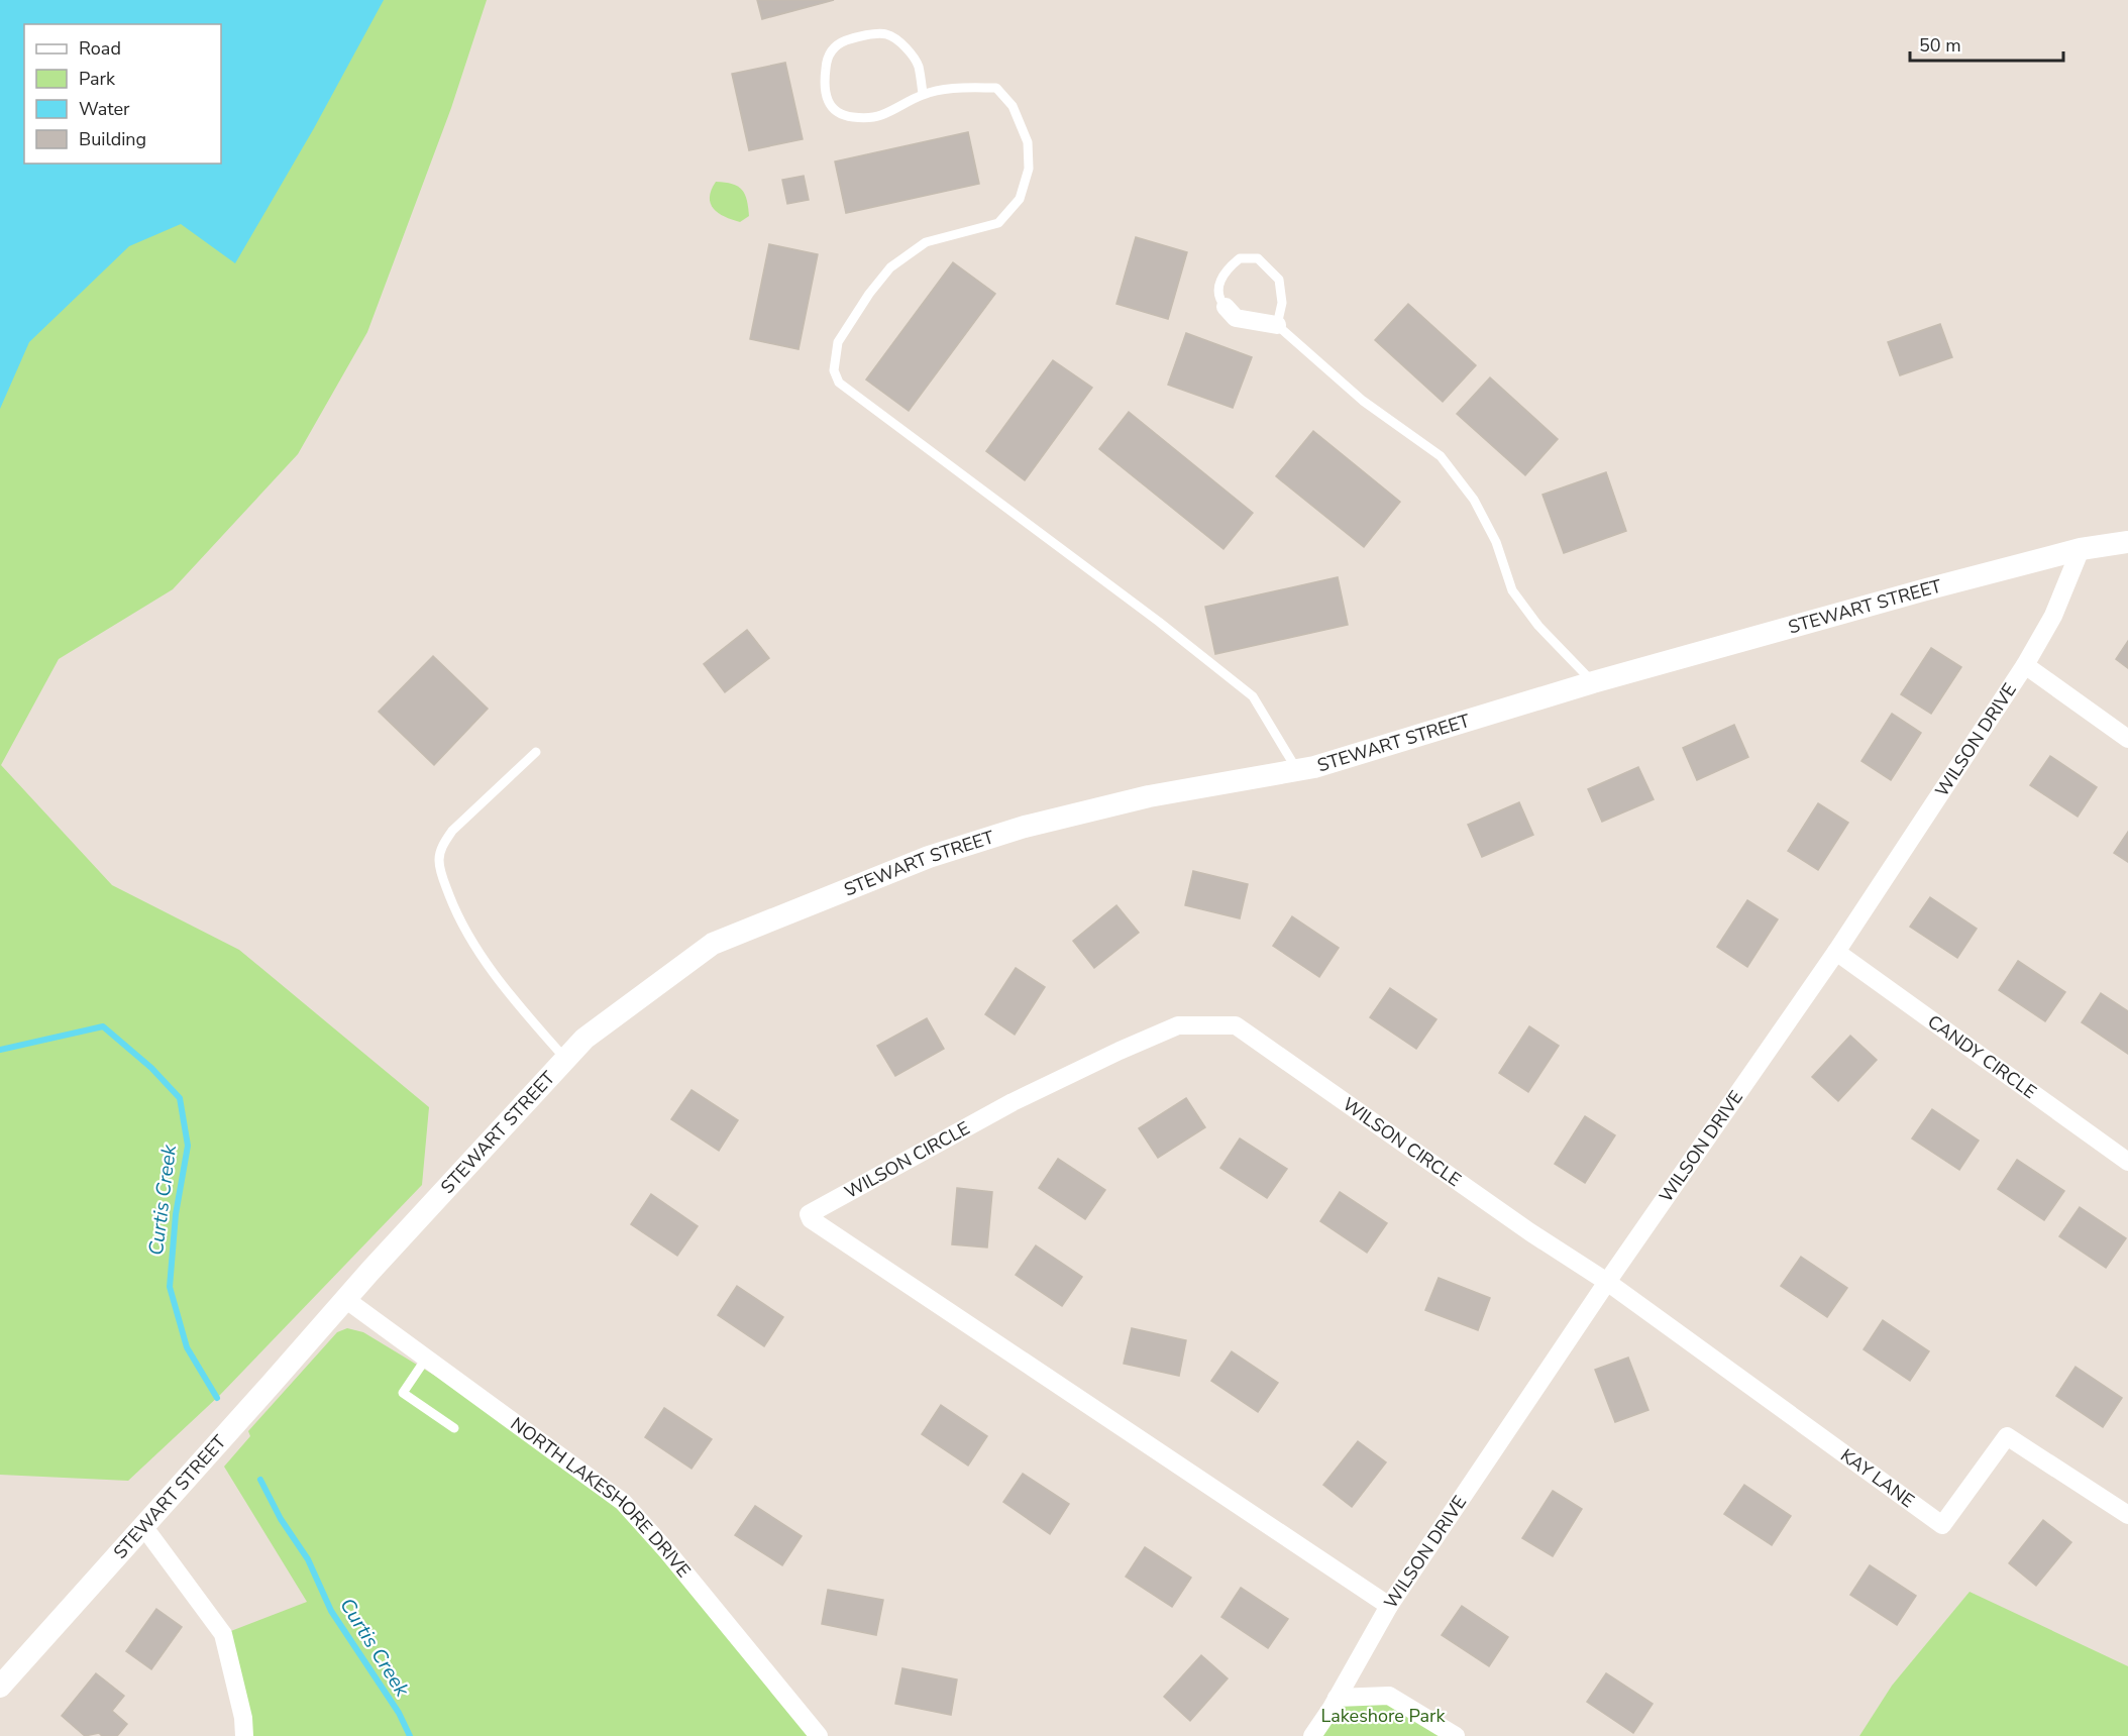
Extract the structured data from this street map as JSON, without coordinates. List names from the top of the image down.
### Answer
{
  "streets": {
    "street": [
      "STEWART STREET",
      "WILSON DRIVE",
      "CANDY CIRCLE",
      "WILSON CIRCLE",
      "KAY LANE",
      "NORTH LAKESHORE DRIVE"
    ]
  },
  "crossings": [
    ["STEWART STREET", "WILSON DRIVE"],
    ["STEWART STREET", "NORTH LAKESHORE DRIVE"],
    ["WILSON DRIVE", "CANDY CIRCLE"],
    ["WILSON DRIVE", "WILSON CIRCLE"],
    ["WILSON DRIVE", "KAY LANE"],
    ["WILSON CIRCLE", "KAY LANE"]
  ],
  "water": ["Curtis Creek"],
  "parks": ["Lakeshore Park"],
  "legend": [
    "Road",
    "Park",
    "Water",
    "Building"
  ],
  "scale_bar": "50 m"
}
